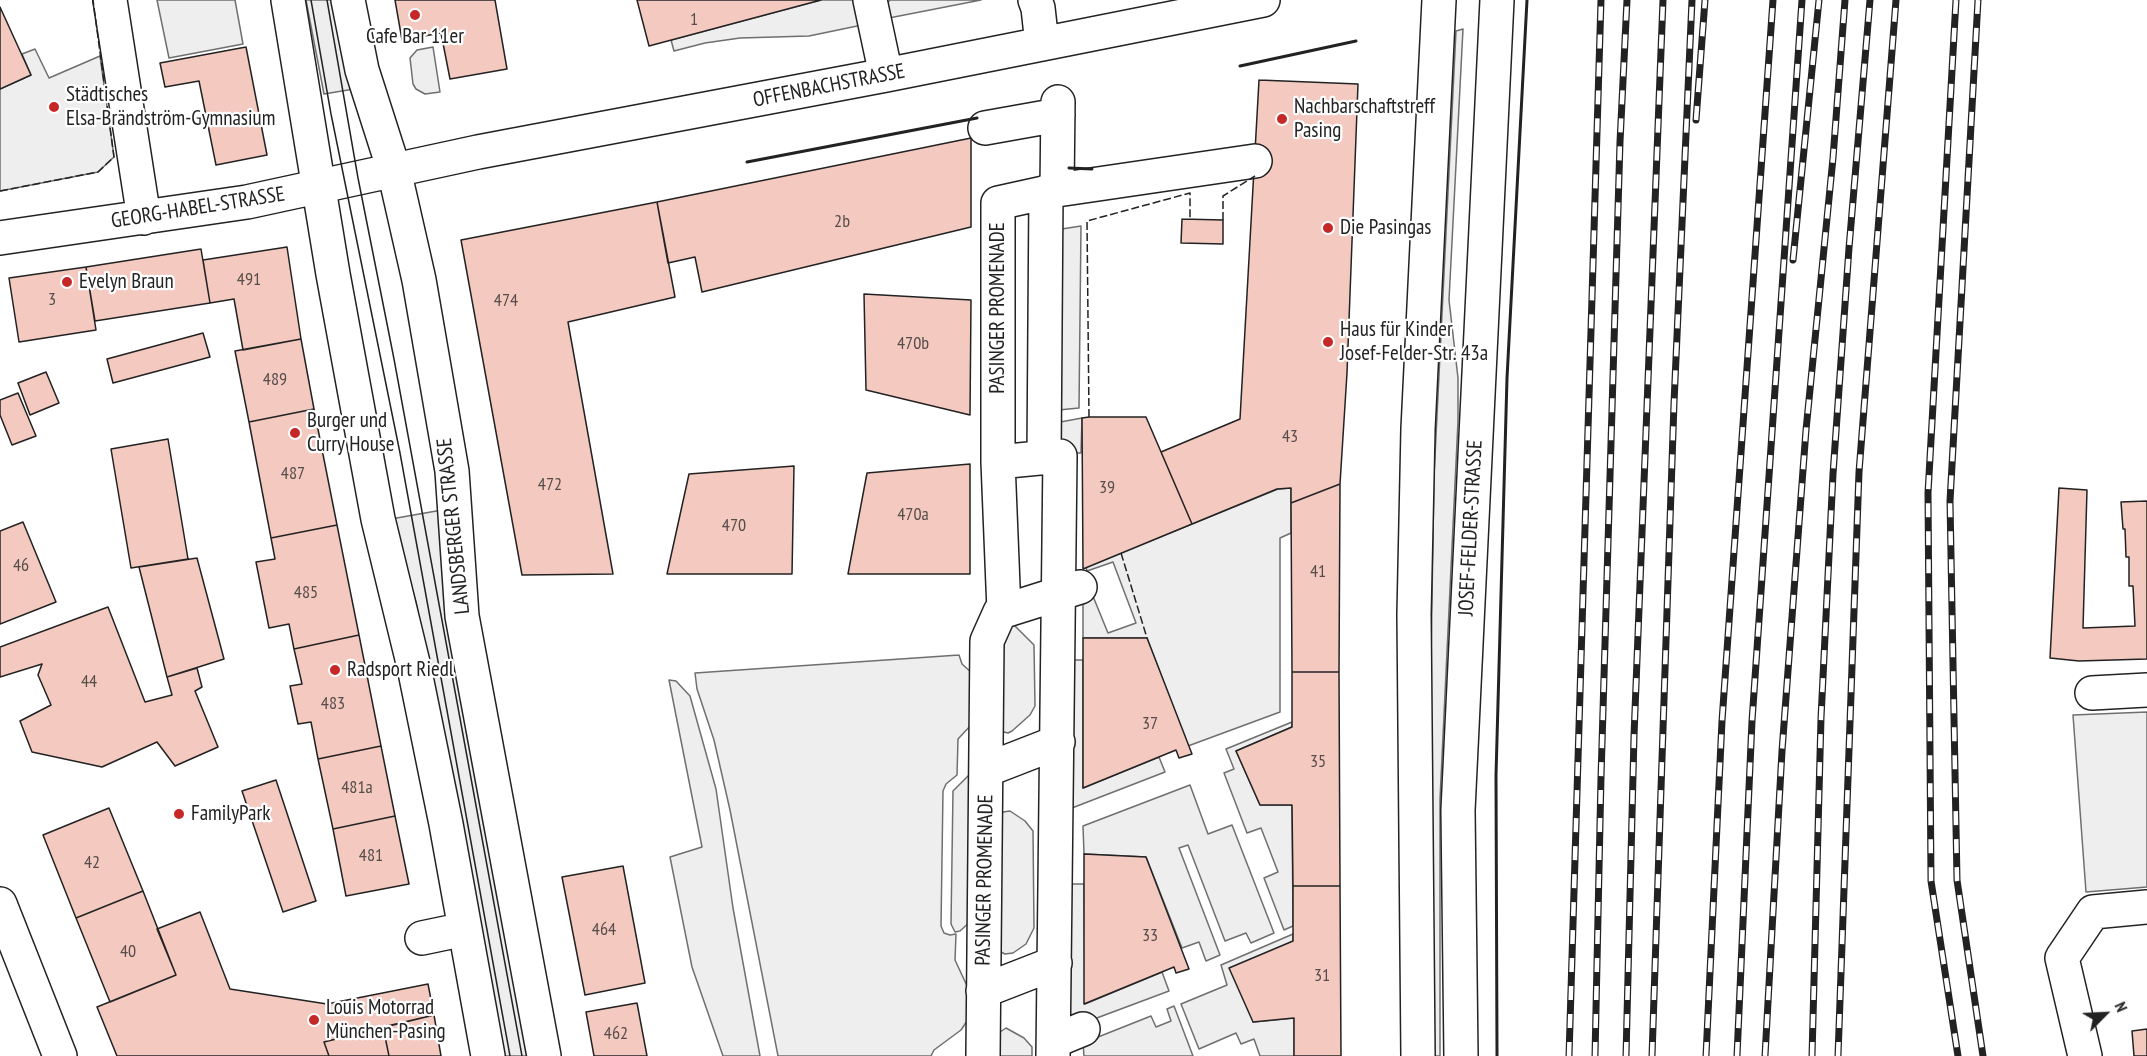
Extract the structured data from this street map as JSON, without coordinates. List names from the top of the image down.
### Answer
{
  "streets": {
    "street": [
      "OFFENBACHSTRASSE",
      "GEORG-HABEL-STRASSE",
      "PASINGER PROMENADE",
      "LANDSBERGER STRASSE",
      "JOSEF-FELDER-STRASSE"
    ]
  },
  "crossings": [
    ["OFFENBACHSTRASSE", "GEORG-HABEL-STRASSE"],
    ["OFFENBACHSTRASSE", "LANDSBERGER STRASSE"],
    ["GEORG-HABEL-STRASSE", "LANDSBERGER STRASSE"]
  ],
  "places": [
    "Cafe Bar 11er",
    "Städtisches Elsa-Brändström-Gymnasium",
    "Nachbarschaftstreff Pasing",
    "Die Pasingas",
    "Evelyn Braun",
    "Haus für Kinder Josef-Felder-Str. 43a",
    "Burger und Curry House",
    "Radsport Riedl",
    "FamilyPark",
    "Louis Motorrad München-Pasing"
  ],
  "house_numbers": [
    "1",
    "2b",
    "491",
    "3",
    "474",
    "470b",
    "489",
    "43",
    "487",
    "472",
    "39",
    "470a",
    "470",
    "46",
    "41",
    "485",
    "44",
    "483",
    "37",
    "35",
    "481a",
    "481",
    "42",
    "464",
    "33",
    "40",
    "31",
    "462"
  ],
  "north": "top right"
}
